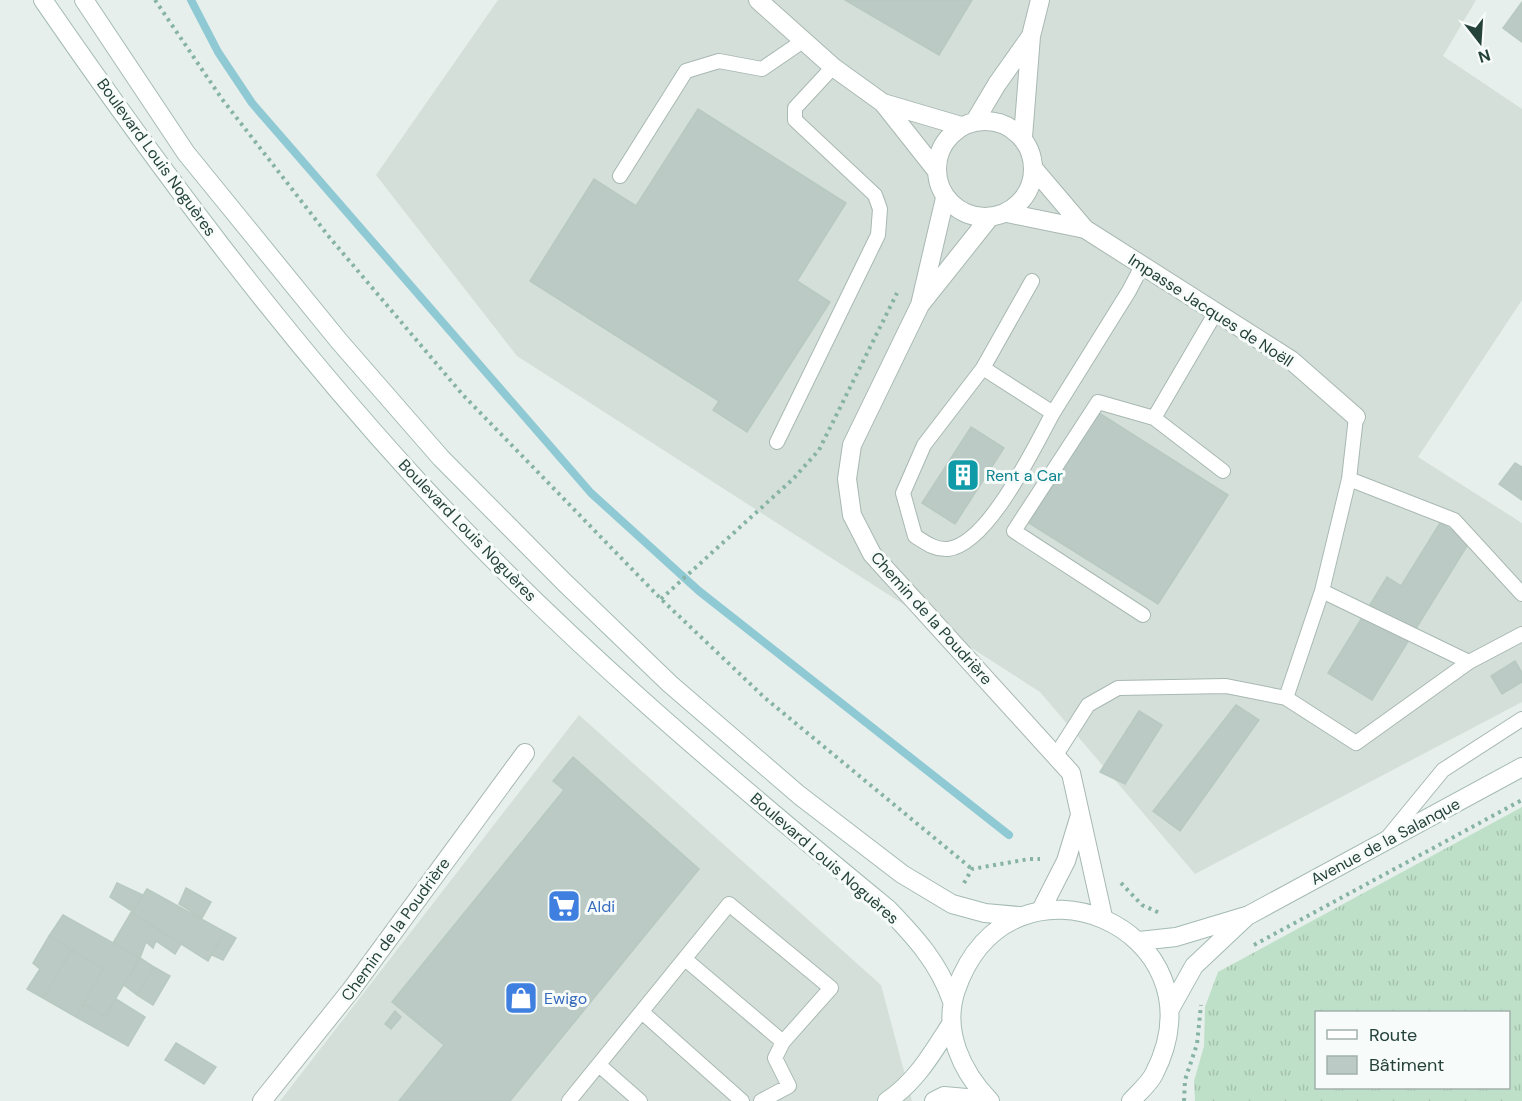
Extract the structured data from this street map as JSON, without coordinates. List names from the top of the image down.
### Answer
{
  "streets": {
    "street": [
      "Boulevard Louis Noguères",
      "Impasse Jacques de Noëll",
      "Chemin de la Poudrière",
      "Avenue de la Salanque"
    ]
  },
  "crossings": [
    ["Impasse Jacques de Noëll", "Chemin de la Poudrière"]
  ],
  "places": {
    "building": ["Rent a Car"],
    "supermarket": ["Aldi"],
    "shop": ["Ewigo"]
  },
  "legend": ["Route", "Bâtiment"],
  "north": "bottom"
}
